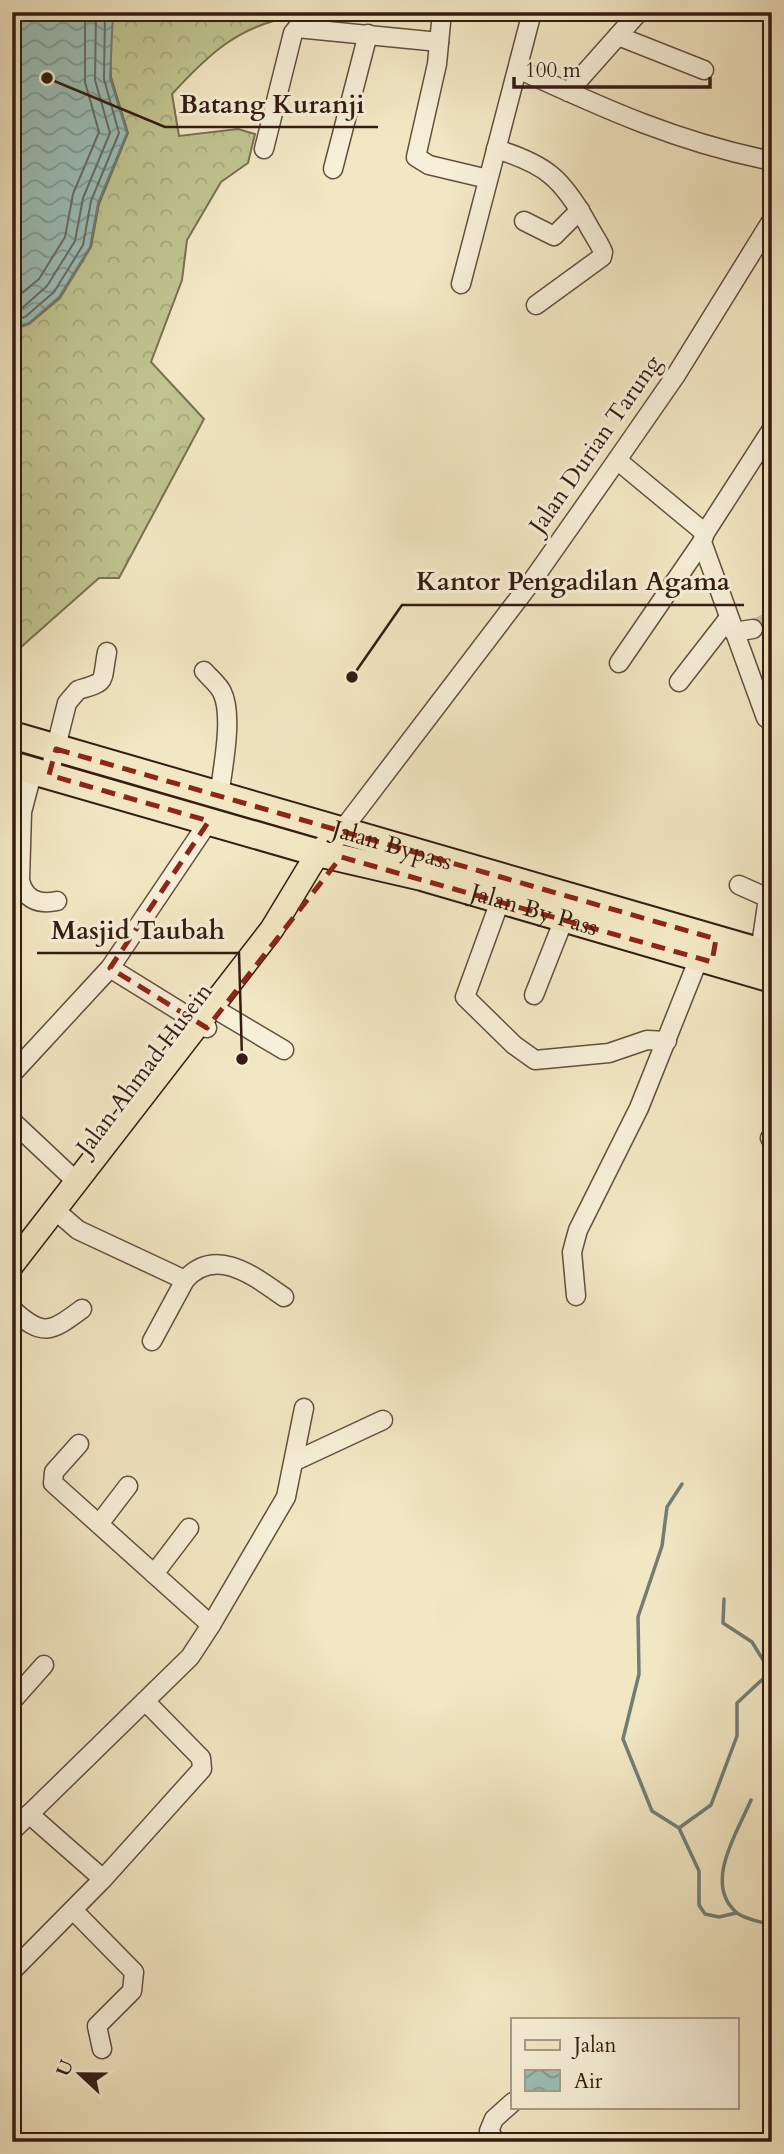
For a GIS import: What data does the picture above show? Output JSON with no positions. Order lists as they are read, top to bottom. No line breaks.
{"streets":{"highway":["Jalan Bypass","Jalan By Pass"],"main road":["Jalan Durian Tarung","Jalan Ahmad Husein"]},"crossings":[["Jalan Durian Tarung","Jalan Bypass"],["Jalan Durian Tarung","Jalan By Pass"],["Jalan Durian Tarung","Jalan Ahmad Husein"],["Jalan Bypass","Jalan By Pass"],["Jalan By Pass","Jalan Ahmad Husein"]],"places":["Batang Kuranji","Kantor Pengadilan Agama","Masjid Taubah"],"legend":["Jalan","Air"],"scale_bar":"100 m","north":"left"}
